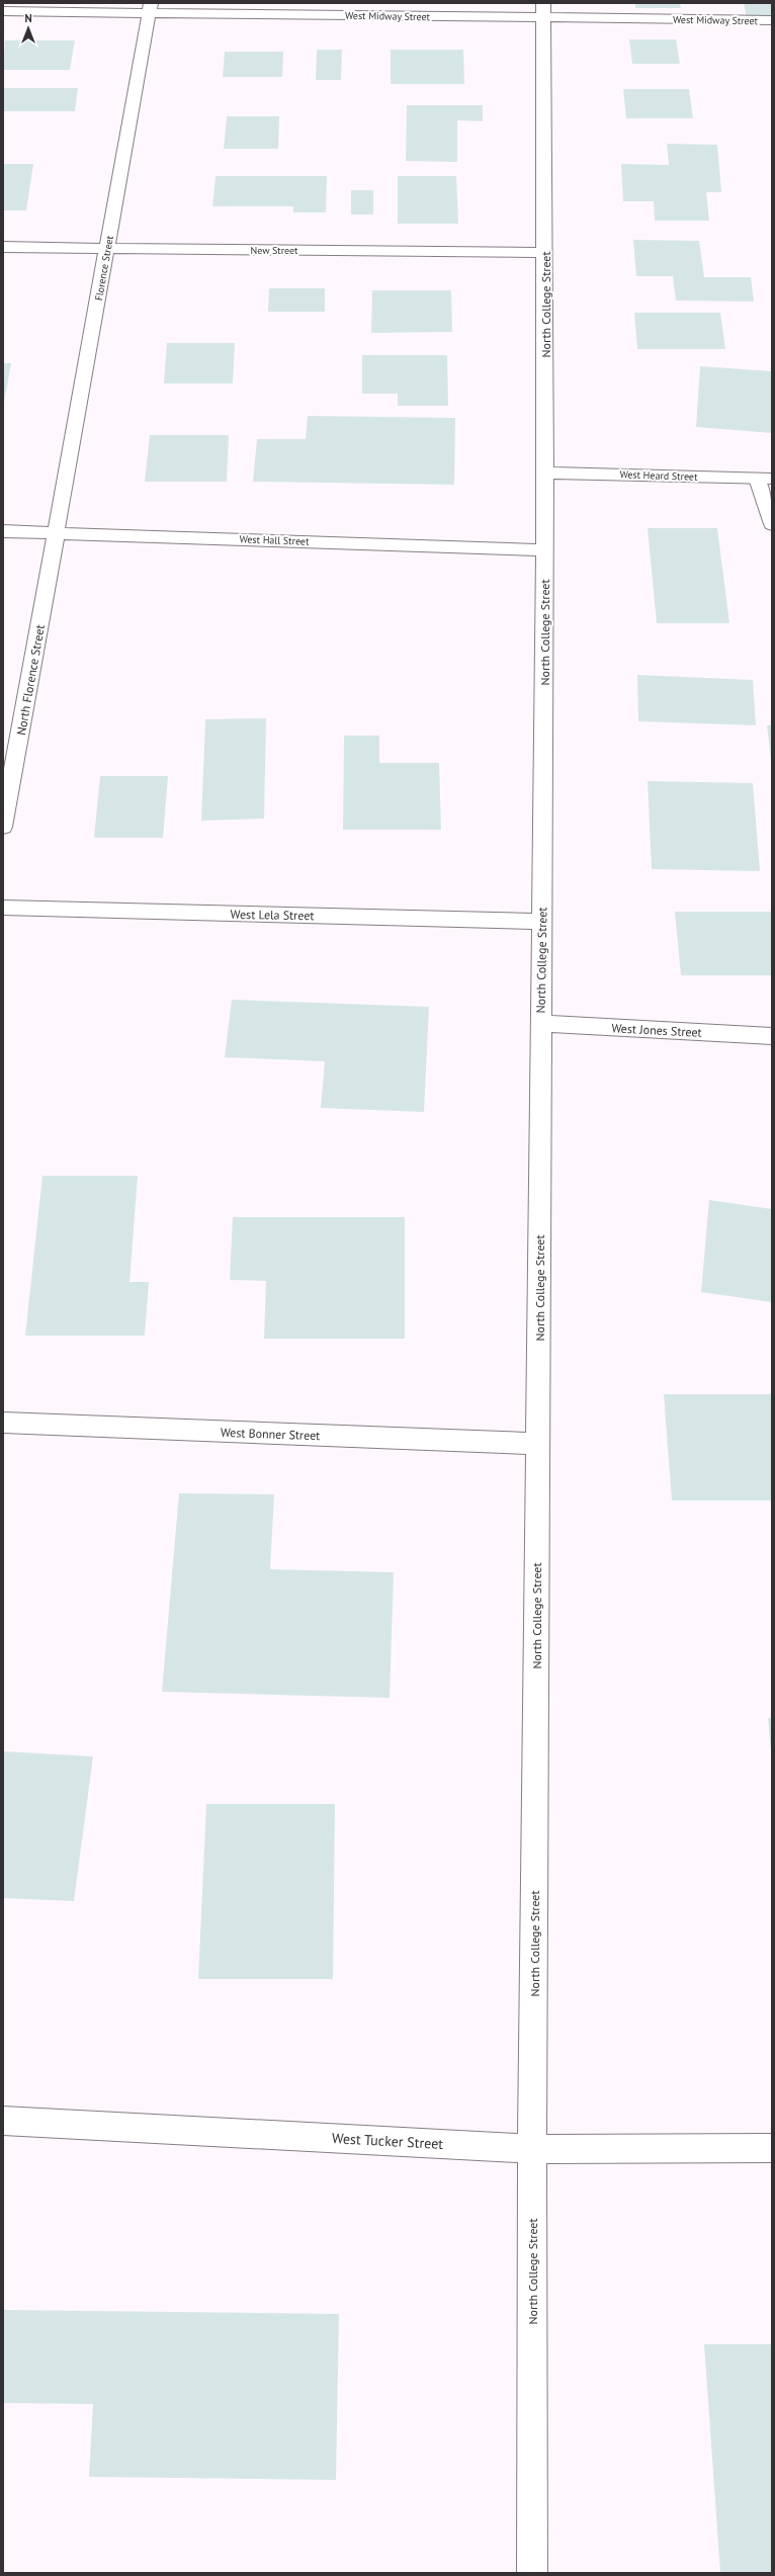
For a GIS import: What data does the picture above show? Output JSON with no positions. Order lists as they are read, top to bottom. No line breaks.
{"streets":{"street":["West Midway Street","New Street","Florence Street","North College Street","West Heard Street","West Hall Street","North Florence Street","West Lela Street","West Jones Street","West Bonner Street","West Tucker Street"]},"crossings":[["West Midway Street","Florence Street"],["West Midway Street","North College Street"],["New Street","Florence Street"],["New Street","North College Street"],["Florence Street","West Hall Street"],["Florence Street","North Florence Street"],["North College Street","West Heard Street"],["North College Street","West Hall Street"],["North College Street","West Lela Street"],["North College Street","West Jones Street"],["North College Street","West Bonner Street"],["North College Street","West Tucker Street"],["West Hall Street","North Florence Street"]],"north":"top"}
